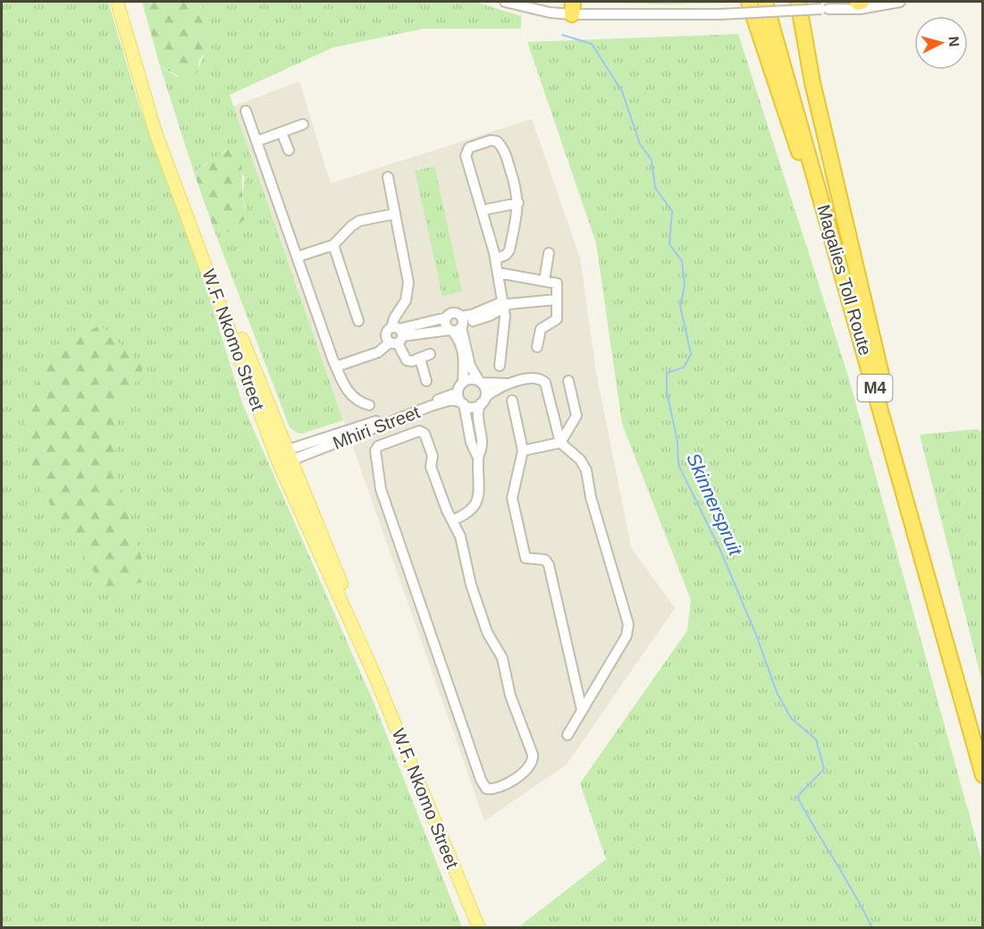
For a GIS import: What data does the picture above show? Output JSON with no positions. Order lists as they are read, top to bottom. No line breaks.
{"streets":{"highway":["Magalies Toll Route","M4"],"main road":["W.F. Nkomo Street"],"street":["Mhiri Street"]},"crossings":[["W.F. Nkomo Street","Mhiri Street"]],"water":["Skinnerspruit"],"north":"right"}
